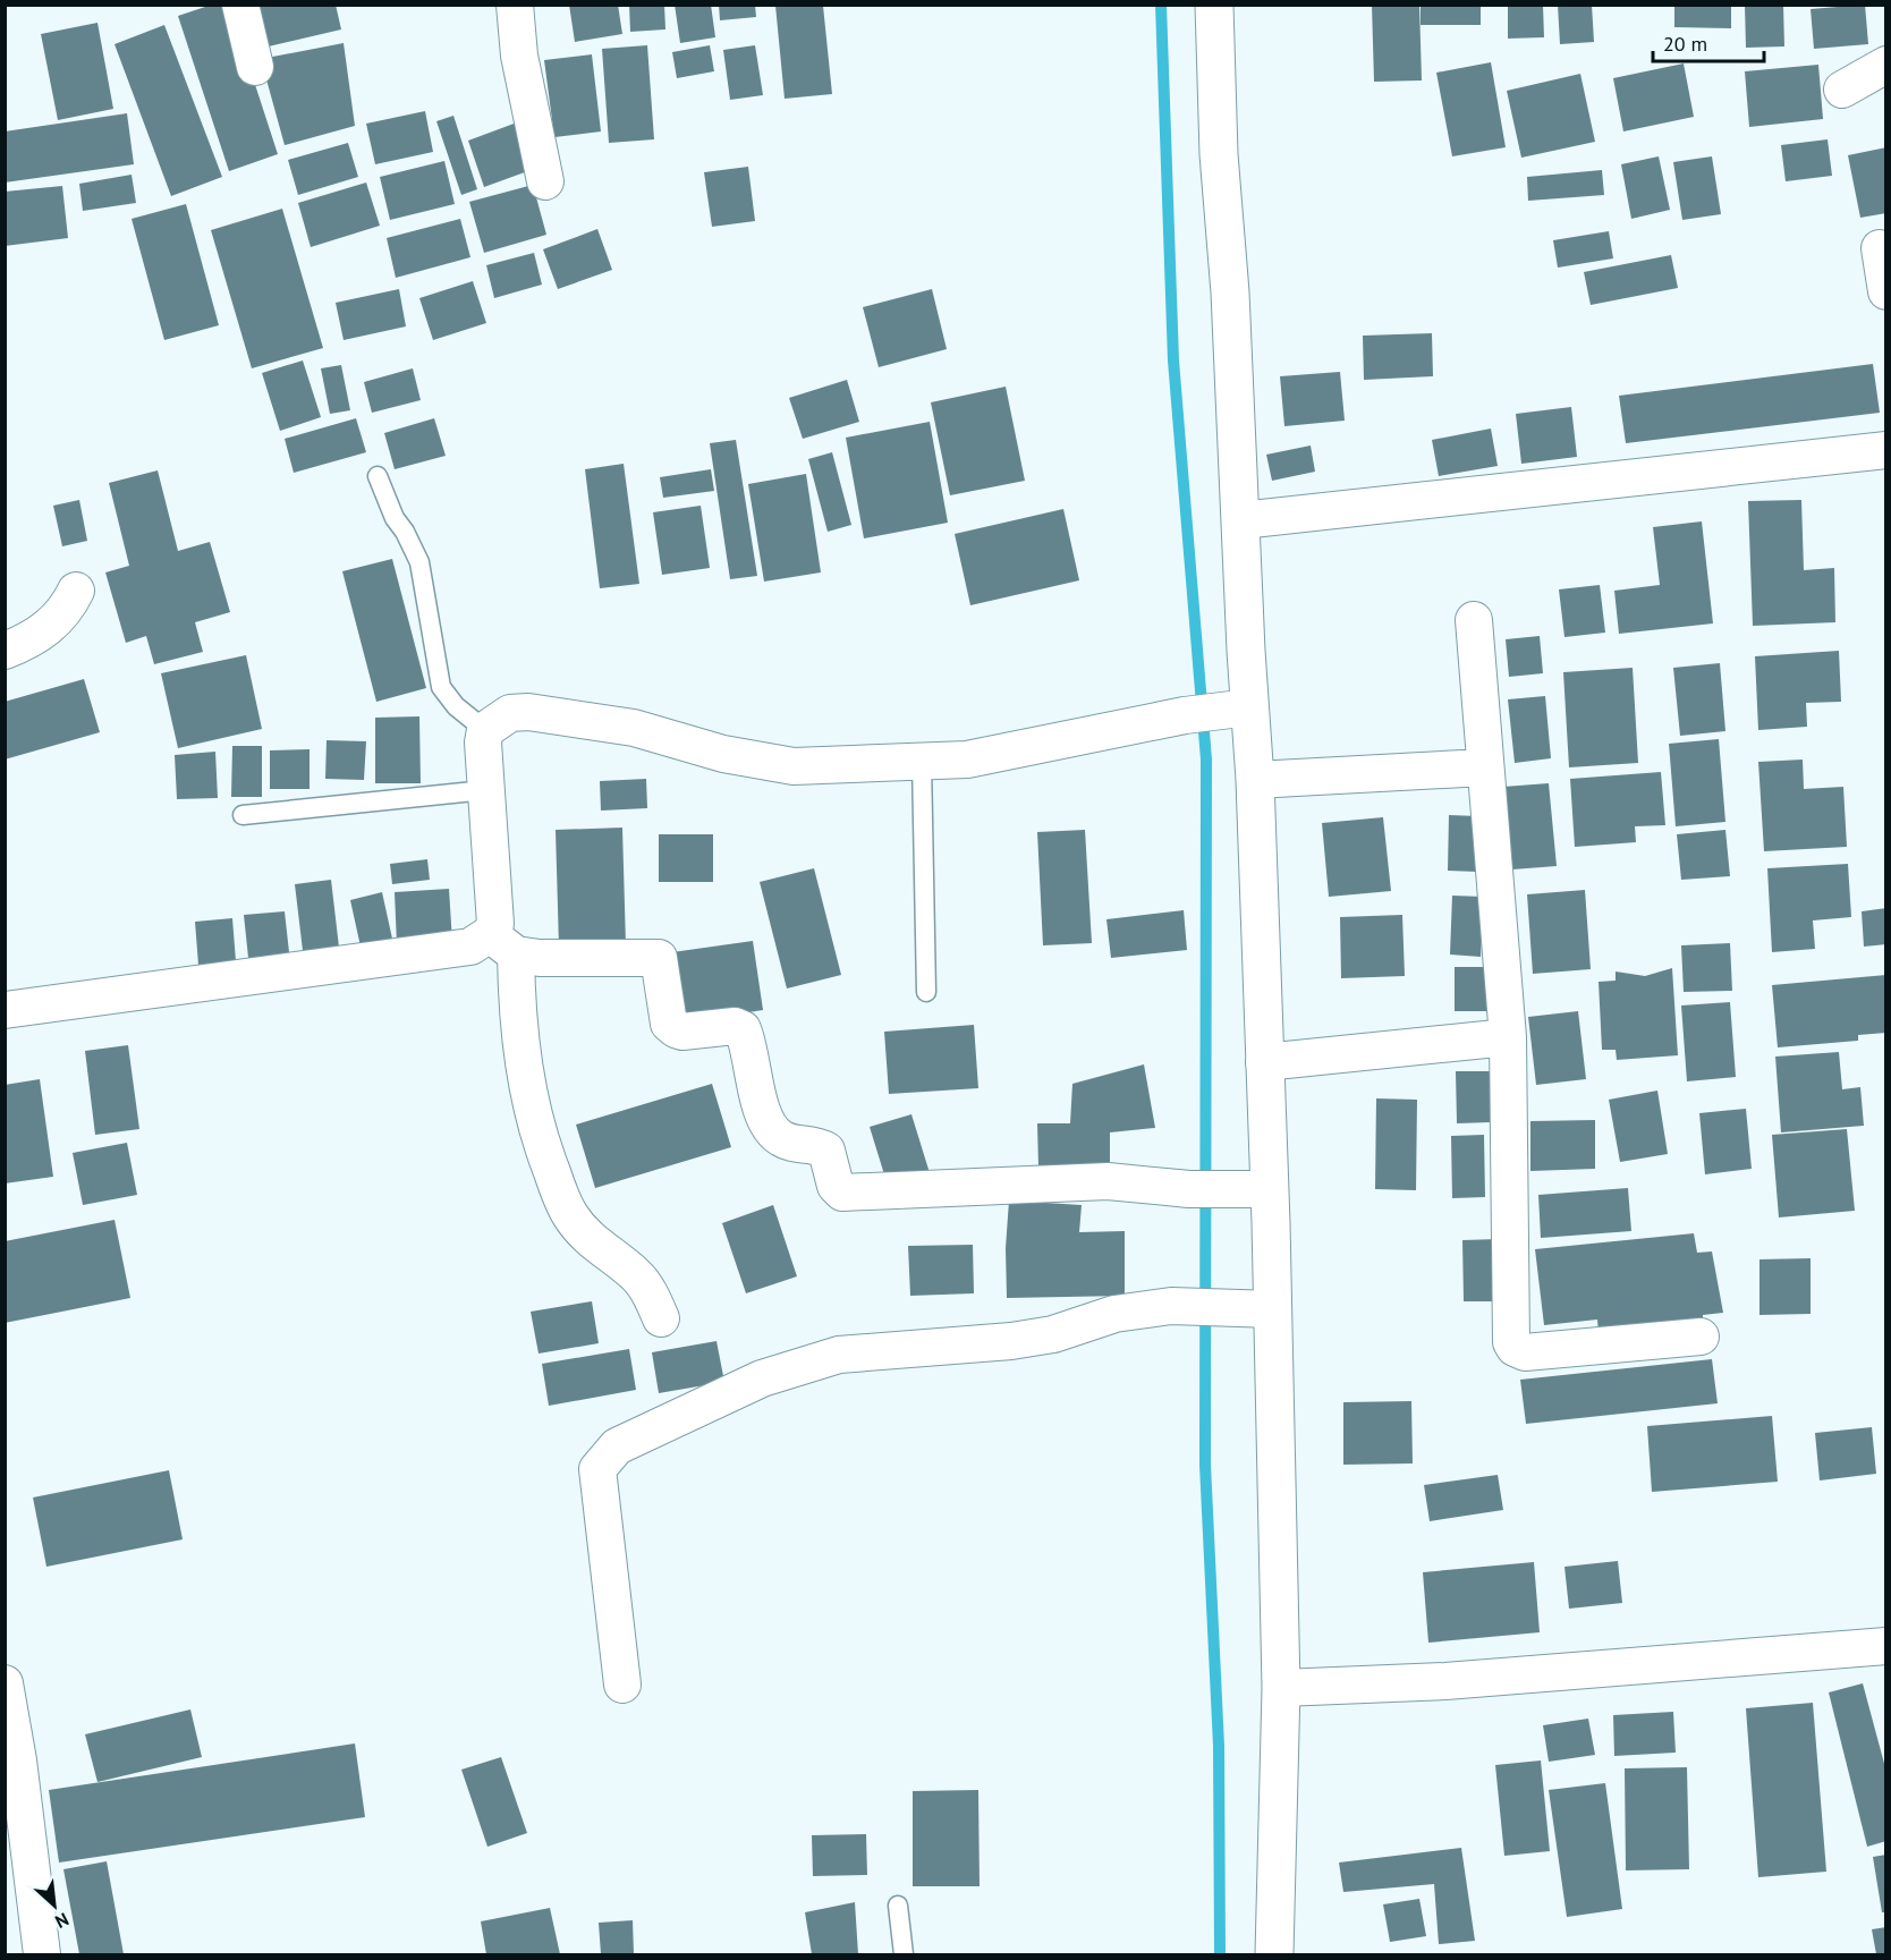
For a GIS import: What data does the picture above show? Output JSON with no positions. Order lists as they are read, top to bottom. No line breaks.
{"scale_bar":"20 m","north":"bottom right"}
